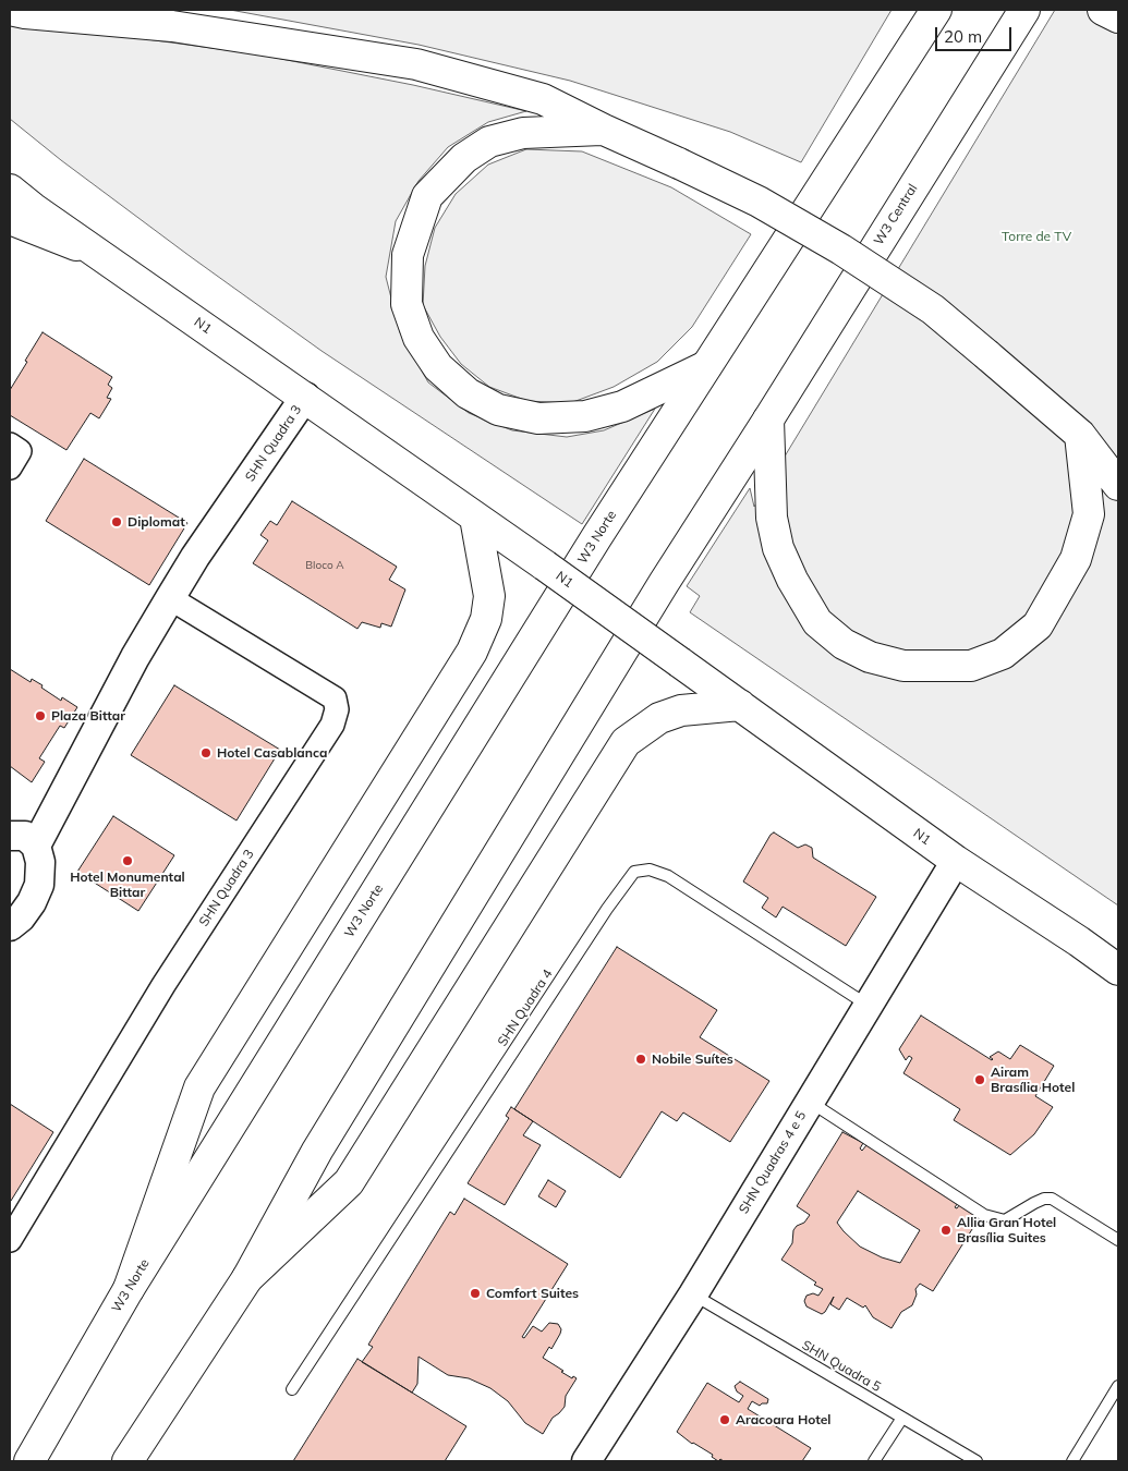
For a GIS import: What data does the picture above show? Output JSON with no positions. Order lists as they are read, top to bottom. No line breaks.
{"streets":{"main road":["W3 Central","N1","W3 Norte"],"street":["SHN Quadra 3","SHN Quadras 4 e 5"],"lane":["SHN Quadra 4","SHN Quadra 5"]},"crossings":[["N1","SHN Quadra 3"],["N1","SHN Quadras 4 e 5"],["SHN Quadra 4","SHN Quadras 4 e 5"],["SHN Quadras 4 e 5","SHN Quadra 5"]],"parks":["Torre de TV"],"places":["Diplomat","Plaza Bittar","Hotel Casablanca","Hotel Monumental Bittar","Nobile Suítes","Airam Brasília Hotel","Allia Gran Hotel Brasília Suites","Comfort Suites","Aracoara Hotel"],"house_numbers":["Bloco A"],"scale_bar":"20 m"}
